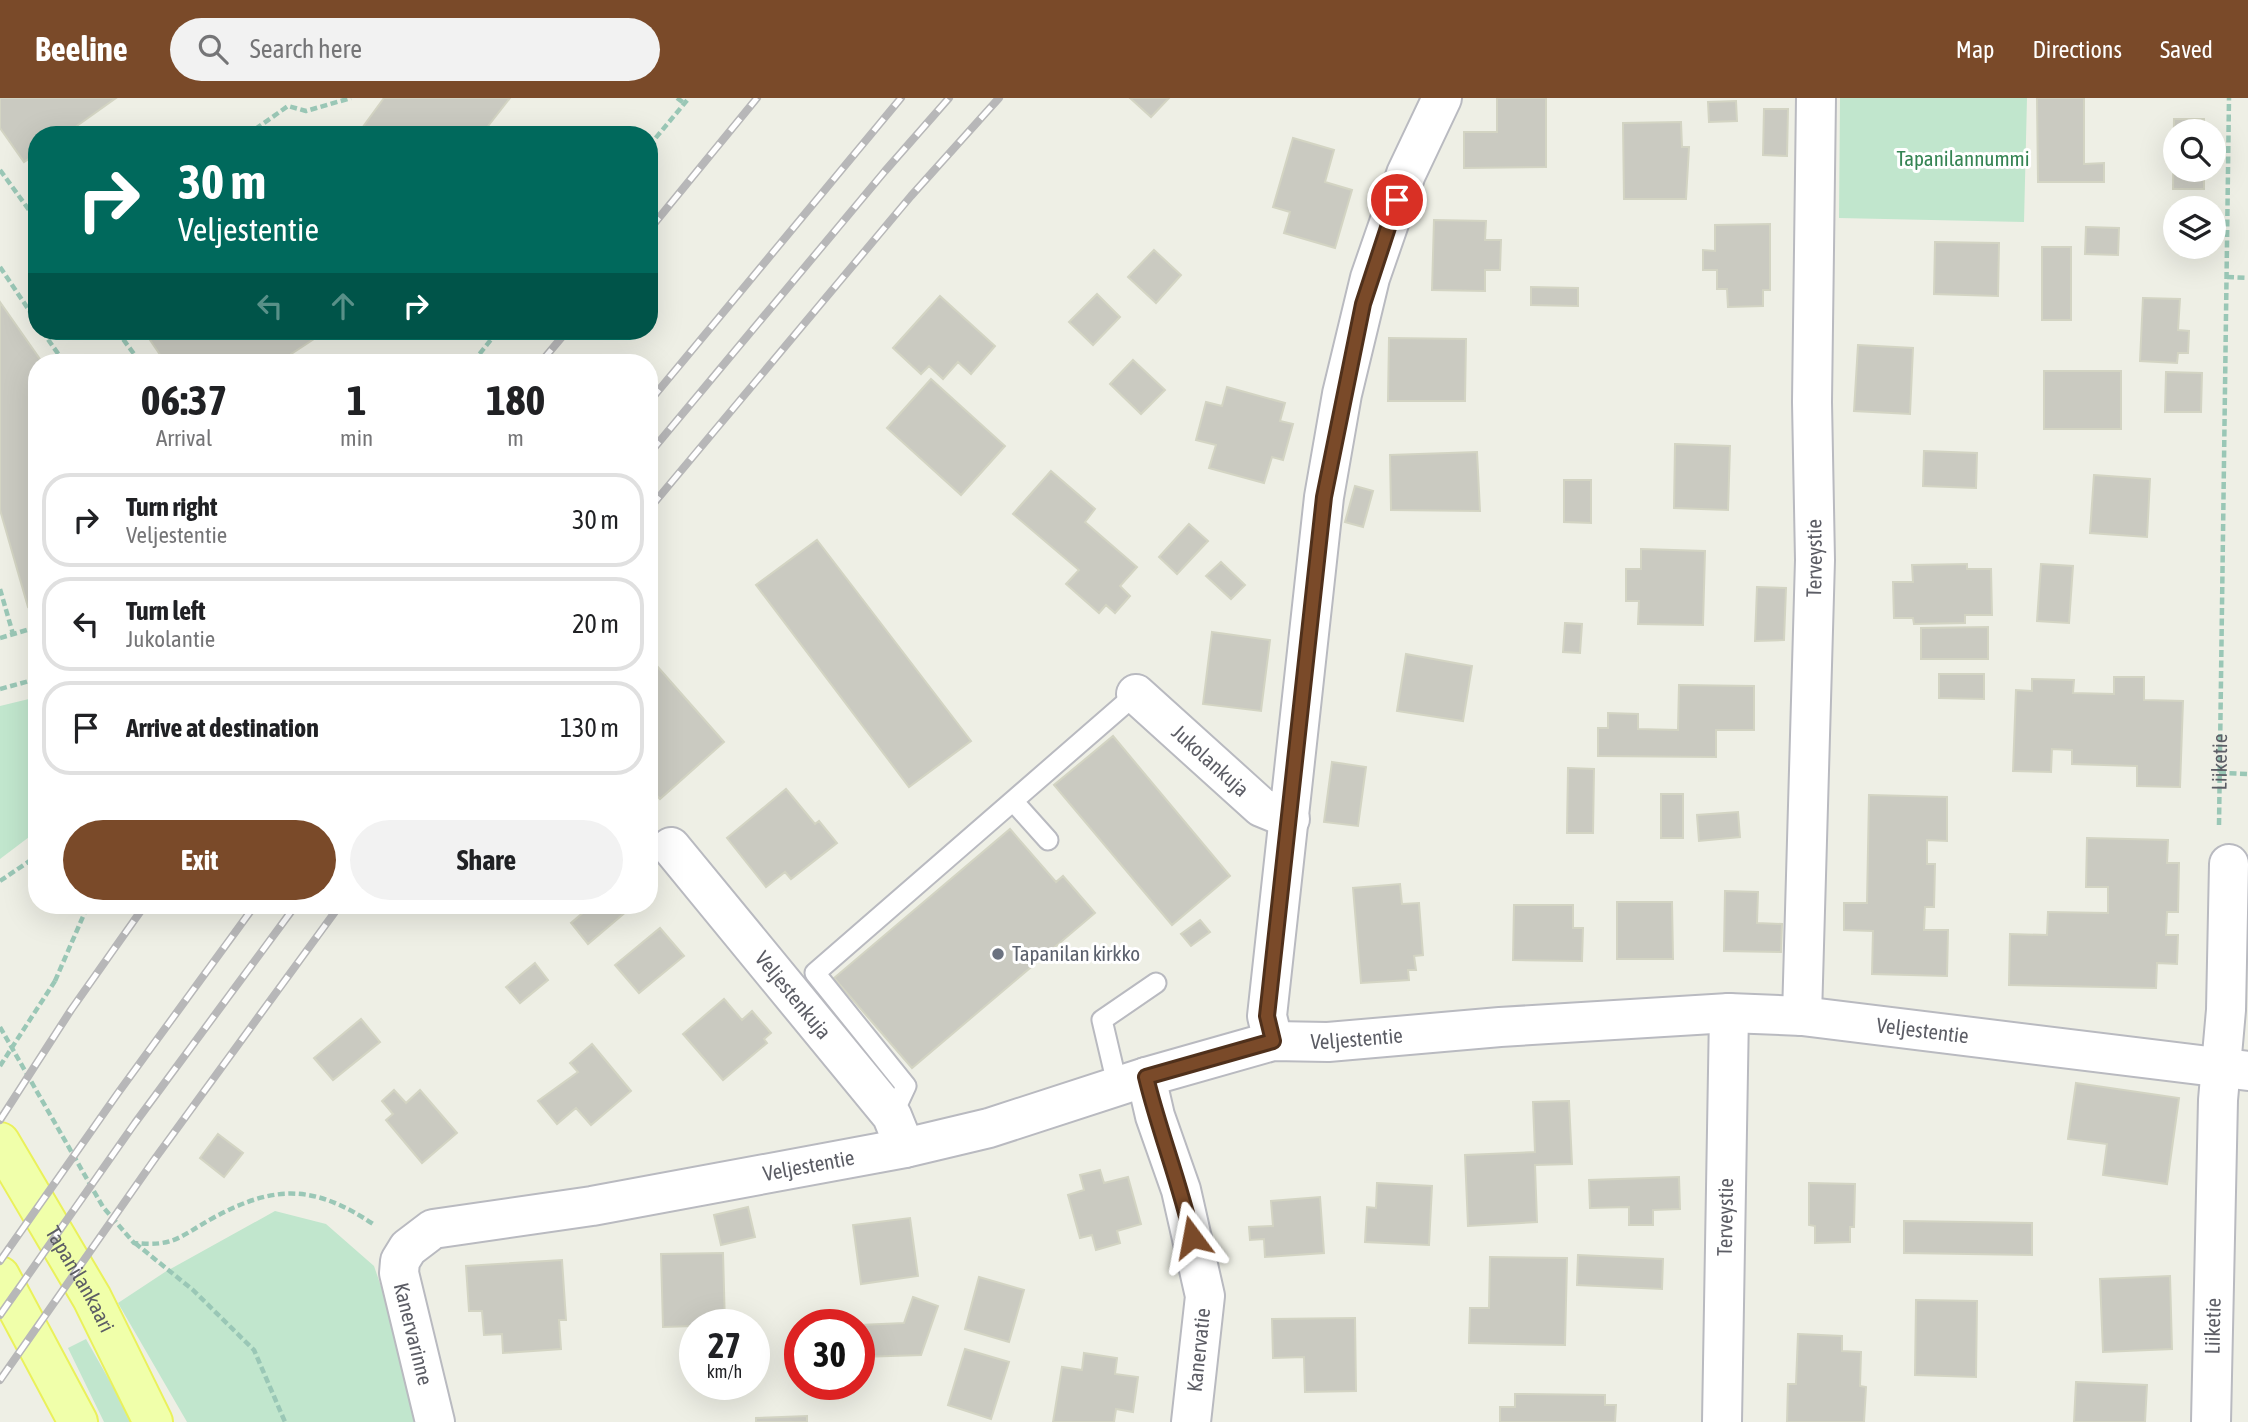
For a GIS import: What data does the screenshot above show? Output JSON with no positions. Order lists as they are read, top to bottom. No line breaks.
{"streets":{"main road":["Tapanilankaari"],"street":["Terveystie","Jukolankuja","Liiketie","Veljestenkuja","Veljestentie","Kanervarinne","Kanervatie"]},"crossings":[["Terveystie","Veljestentie"],["Liiketie","Veljestentie"],["Veljestenkuja","Veljestentie"],["Veljestentie","Kanervarinne"],["Veljestentie","Kanervatie"]],"parks":["Tapanilannummi"],"places":["Tapanilan kirkko"],"page":{"header":"Beeline","search":"Search here","nav":["Map","Directions","Saved"],"turn":["30 m","Veljestentie"],"eta":["06:37","Arrival","1","min","180","m"],"list":[{"name":"Turn right","note":"Veljestentie","value":"30 m"},{"name":"Turn left","note":"Jukolantie","value":"20 m"},{"name":"Arrive at destination","value":"130 m"}],"buttons":["Exit","Share"],"speed":"27 km/h","limit":"30"}}
